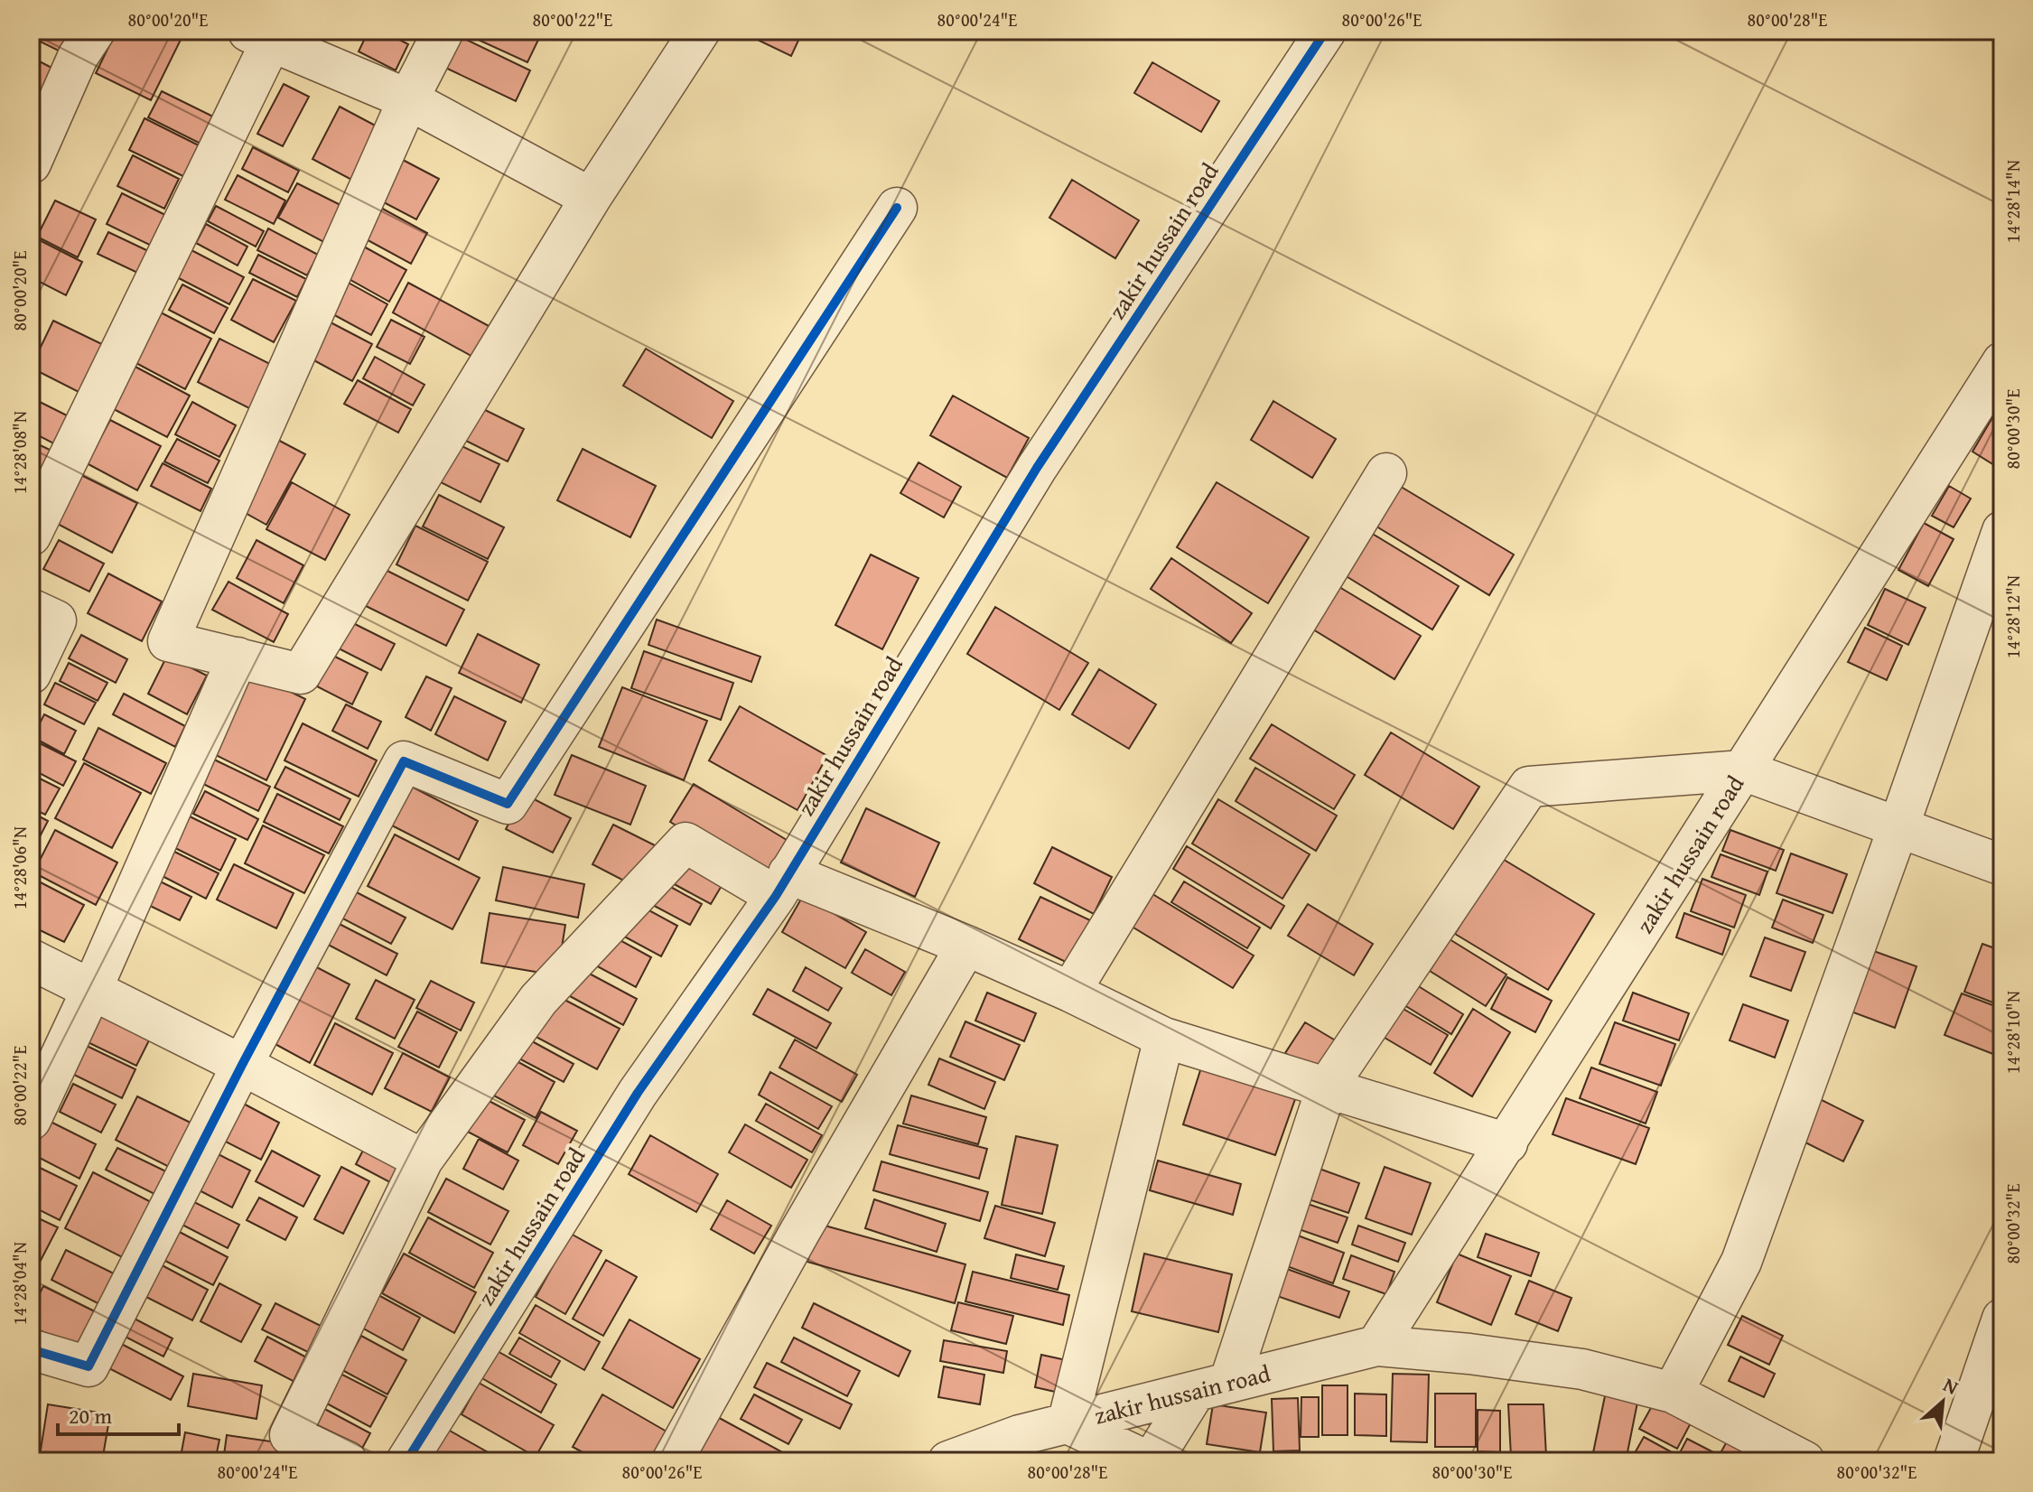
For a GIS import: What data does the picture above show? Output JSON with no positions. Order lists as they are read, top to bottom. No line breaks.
{"streets":{"street":["zakir hussain road"]},"scale_bar":"20 m","north":"top right","coordinates":["80°00'20\"E","80°00'22\"E","80°00'24\"E","80°00'26\"E","80°00'28\"E","14°28'14\"N","80°00'30\"E","14°28'08\"N","14°28'12\"N","14°28'06\"N","14°28'10\"N","80°00'32\"E","14°28'04\"N"]}
